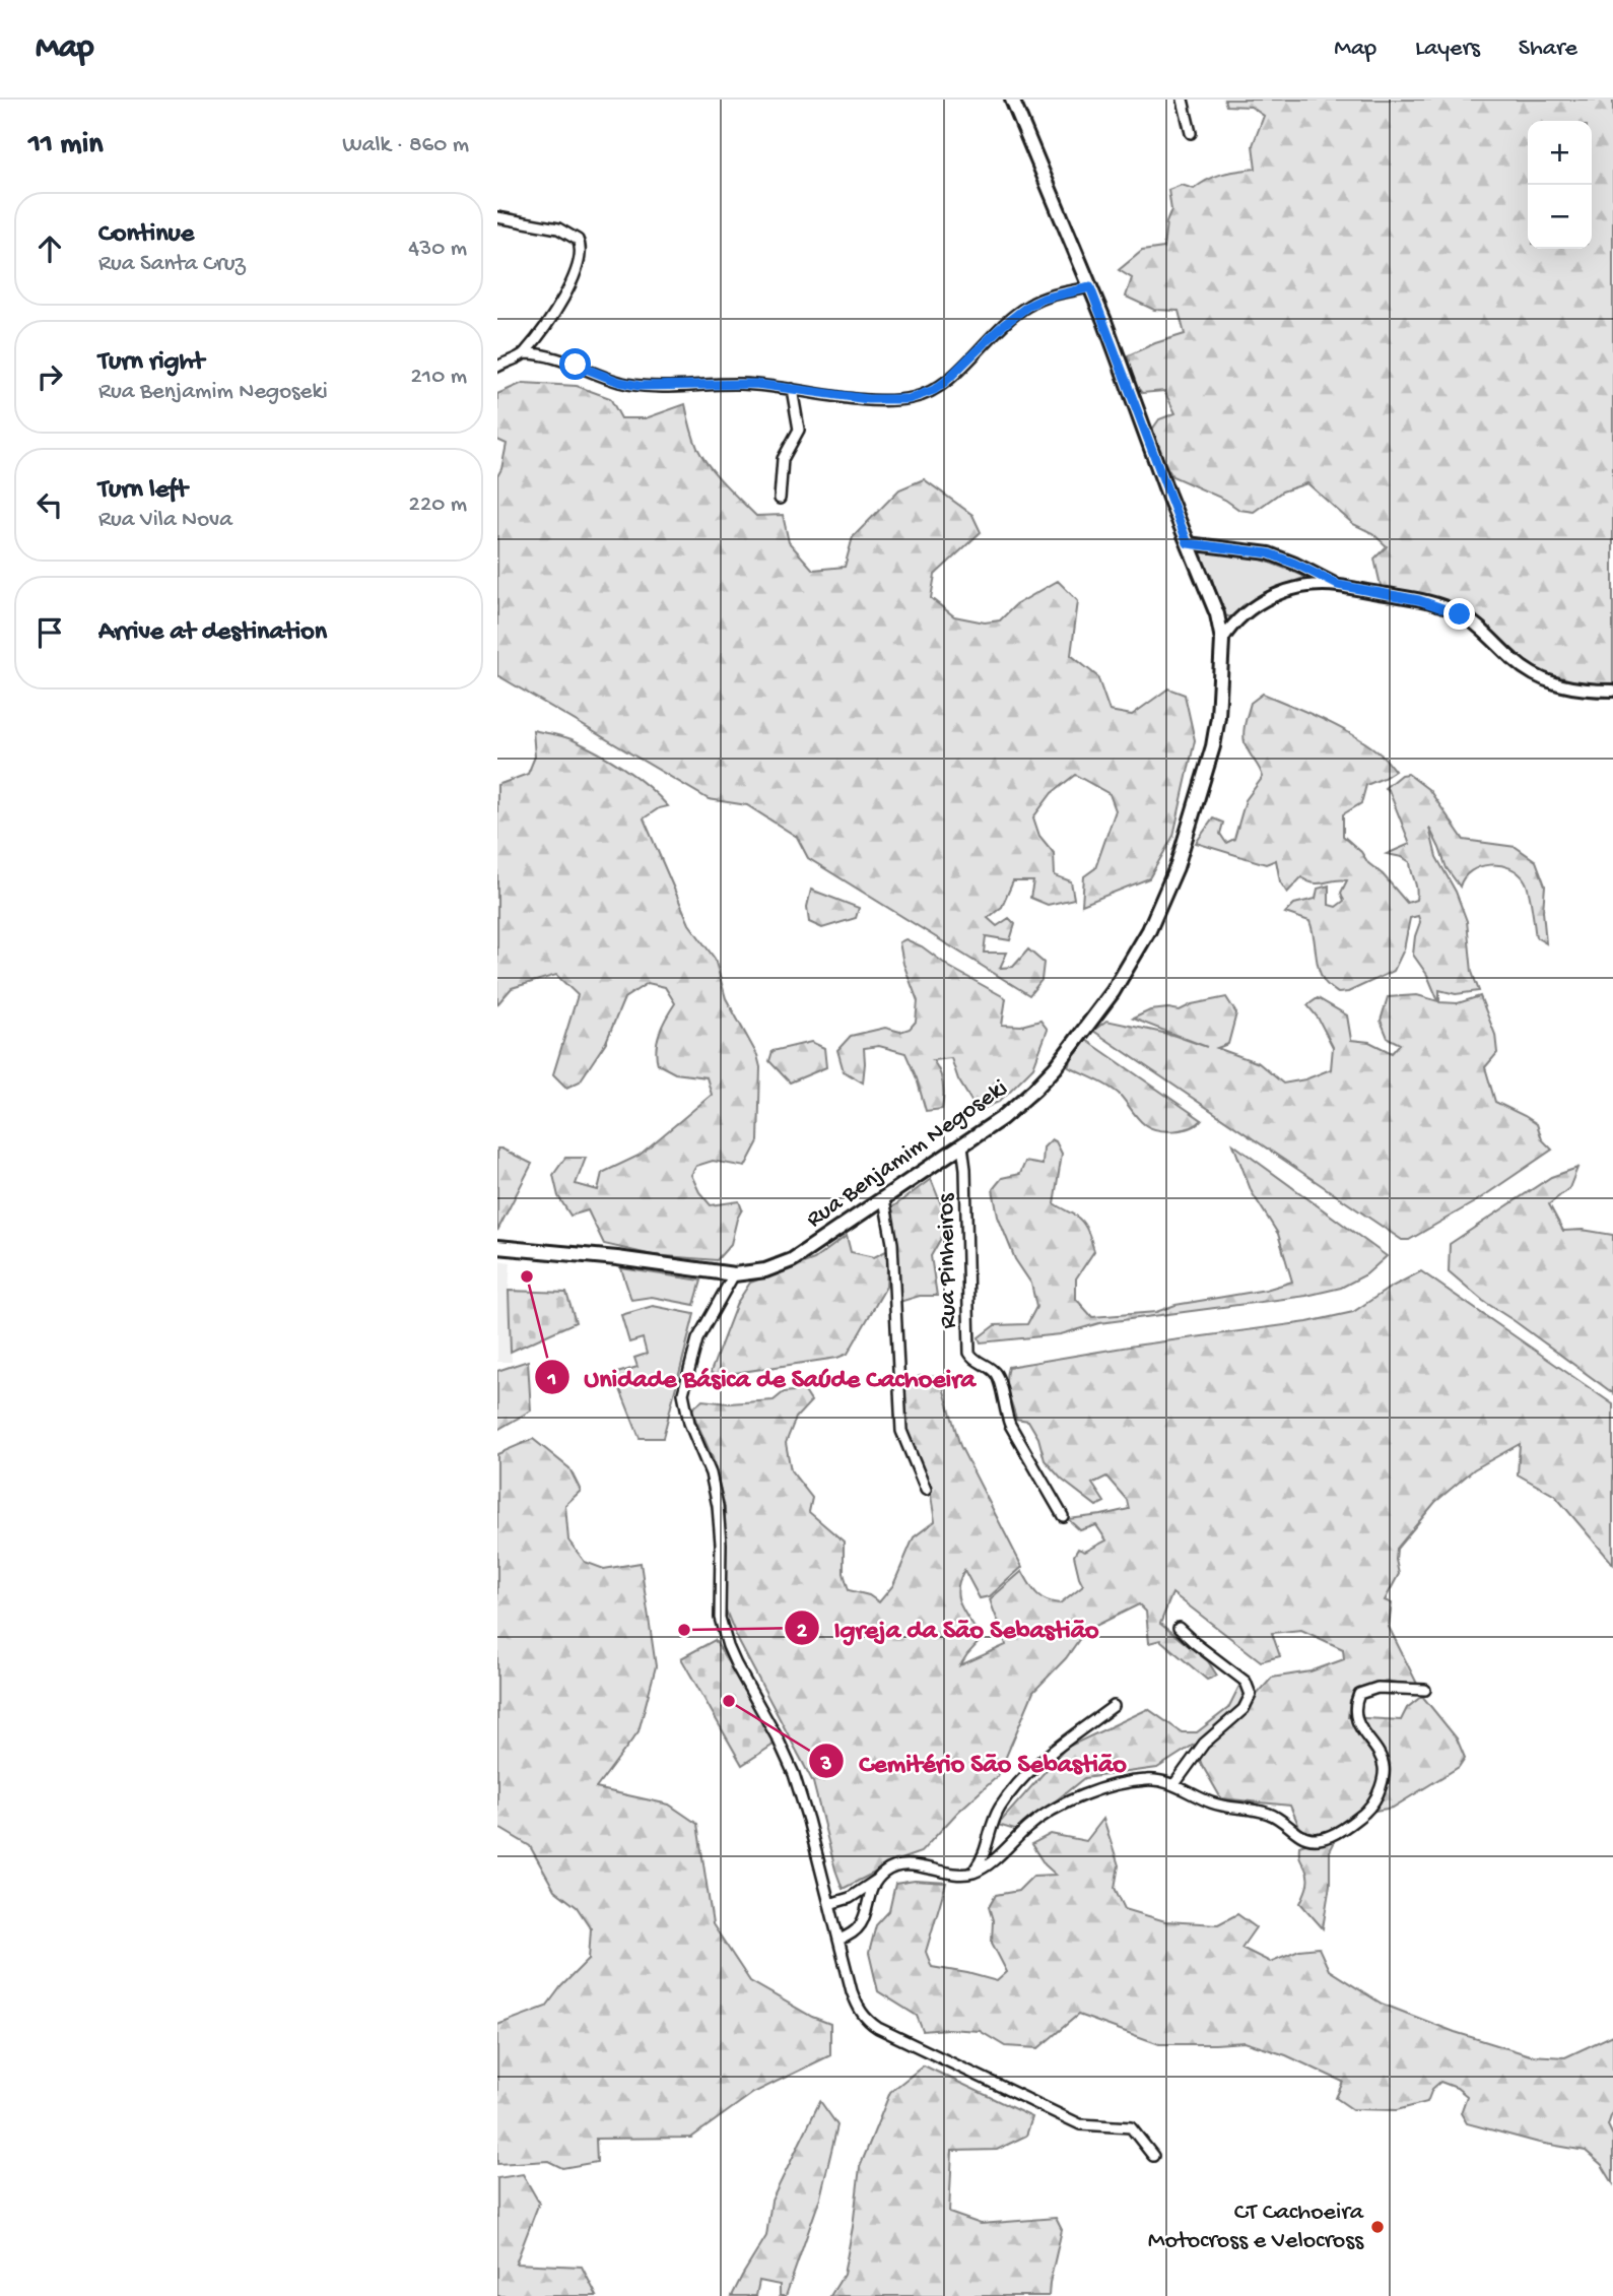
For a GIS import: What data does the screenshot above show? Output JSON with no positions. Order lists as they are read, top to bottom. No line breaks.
{"streets":{"main road":["Rua Benjamim Negoseki"],"street":["Rua Pinheiros"]},"crossings":[["Rua Benjamim Negoseki","Rua Pinheiros"]],"places":["Unidade Básica de Saúde Cachoeira","Igreja da São Sebastião","Cemitério São Sebastião","CT Cachoeira Motocross e Velocross"],"page":{"header":"Map","nav":["Map","Layers","Share"],"heading":["11 min","Walk · 860 m"],"map_buttons":["+","−"],"list":[["Continue","Rua Santa Cruz","430 m"],["Turn right","Rua Benjamim Negoseki","210 m"],["Turn left","Rua Vila Nova","220 m"],"Arrive at destination"]}}
